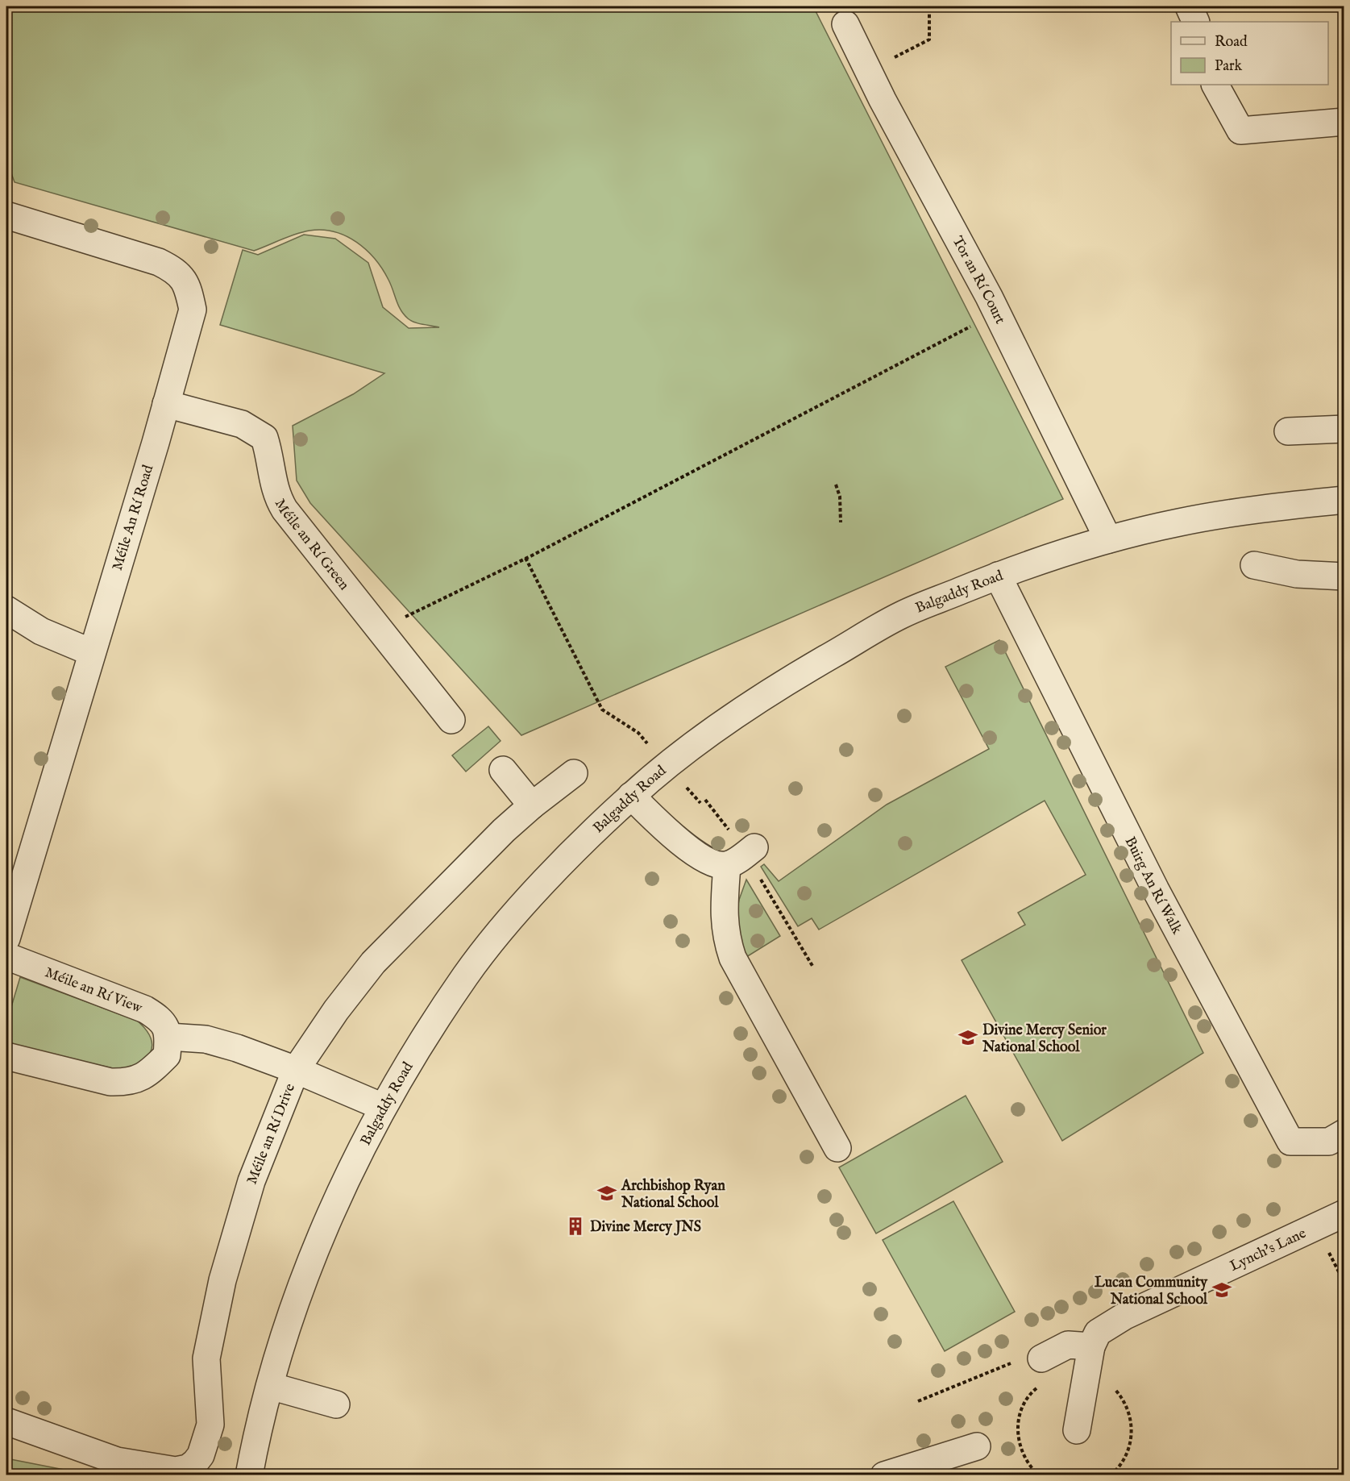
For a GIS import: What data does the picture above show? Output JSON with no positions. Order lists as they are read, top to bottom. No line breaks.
{"streets":{"street":["Tor an Rí Court","Méile An Rí Road","Méile an Rí Green","Balgaddy Road","Buirg An Rí Walk","Méile an Rí View","Méile an Rí Drive","Lynch's Lane"]},"crossings":[["Tor an Rí Court","Balgaddy Road"],["Méile An Rí Road","Méile an Rí Green"],["Balgaddy Road","Buirg An Rí Walk"]],"places":{"school or university":["Divine Mercy Senior National School","Archbishop Ryan National School","Lucan Community National School"],"building":["Divine Mercy JNS"]},"legend":["Road","Park"]}
